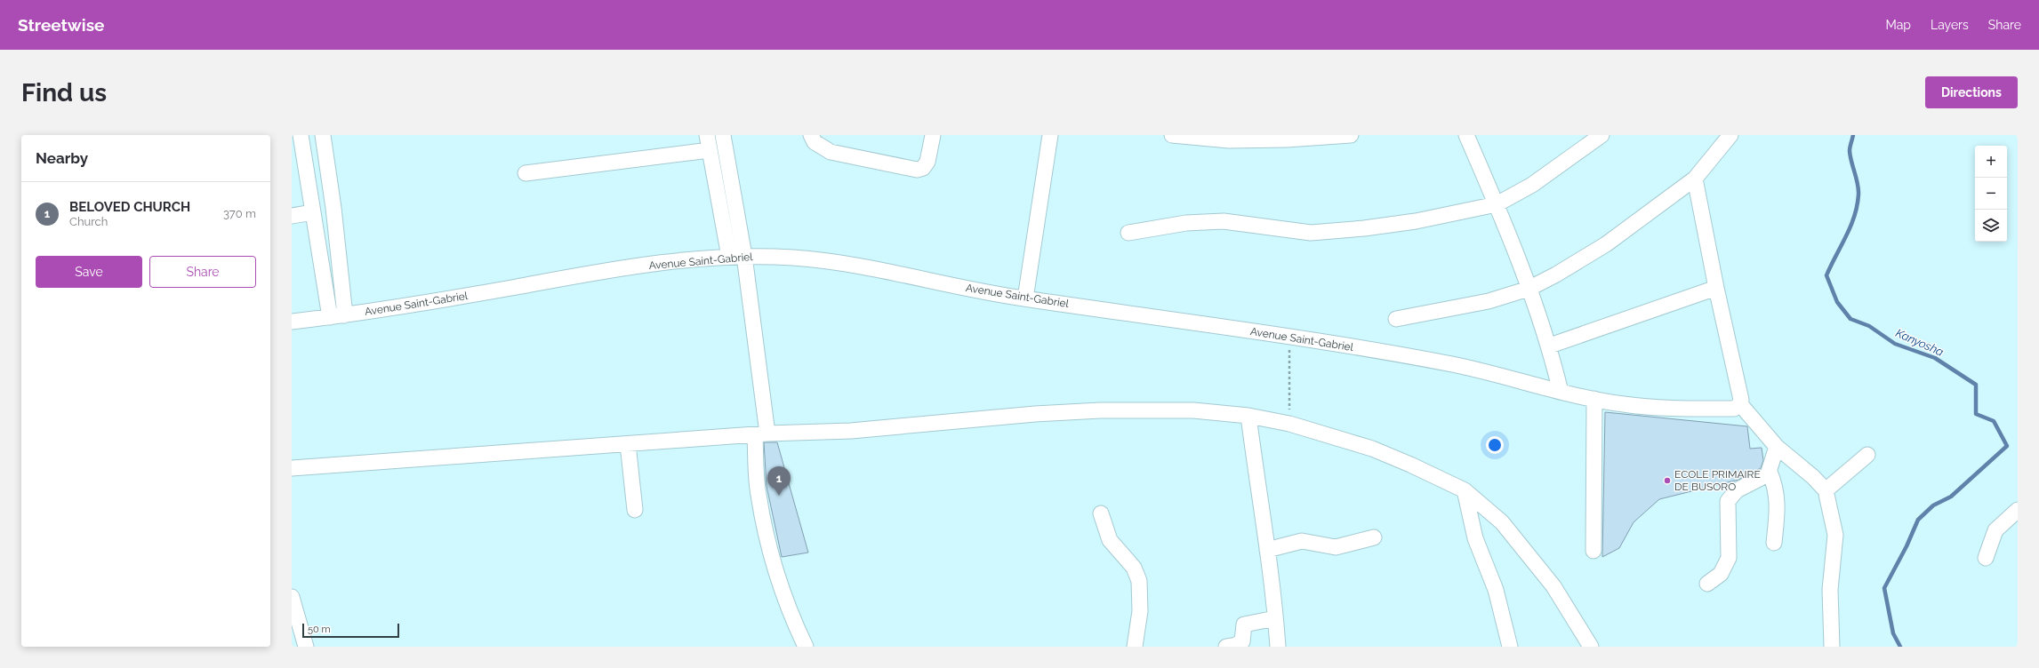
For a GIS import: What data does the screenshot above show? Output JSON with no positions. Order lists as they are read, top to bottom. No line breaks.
{"streets":{"street":["Avenue Saint-Gabriel"]},"water":["Kanyosha"],"places":["ECOLE PRIMAIRE DE BUSORO"],"scale_bar":"50 m","page":{"header":"Streetwise","nav":["Map","Layers","Share"],"buttons":["Directions",["Save","Share"]],"title":"Find us","heading":"Nearby","map_buttons":["+","−"],"list":[{"mark":"1","name":"BELOVED CHURCH","note":"Church","value":"370 m"}],"pins":"1","scale":"50 m"}}
